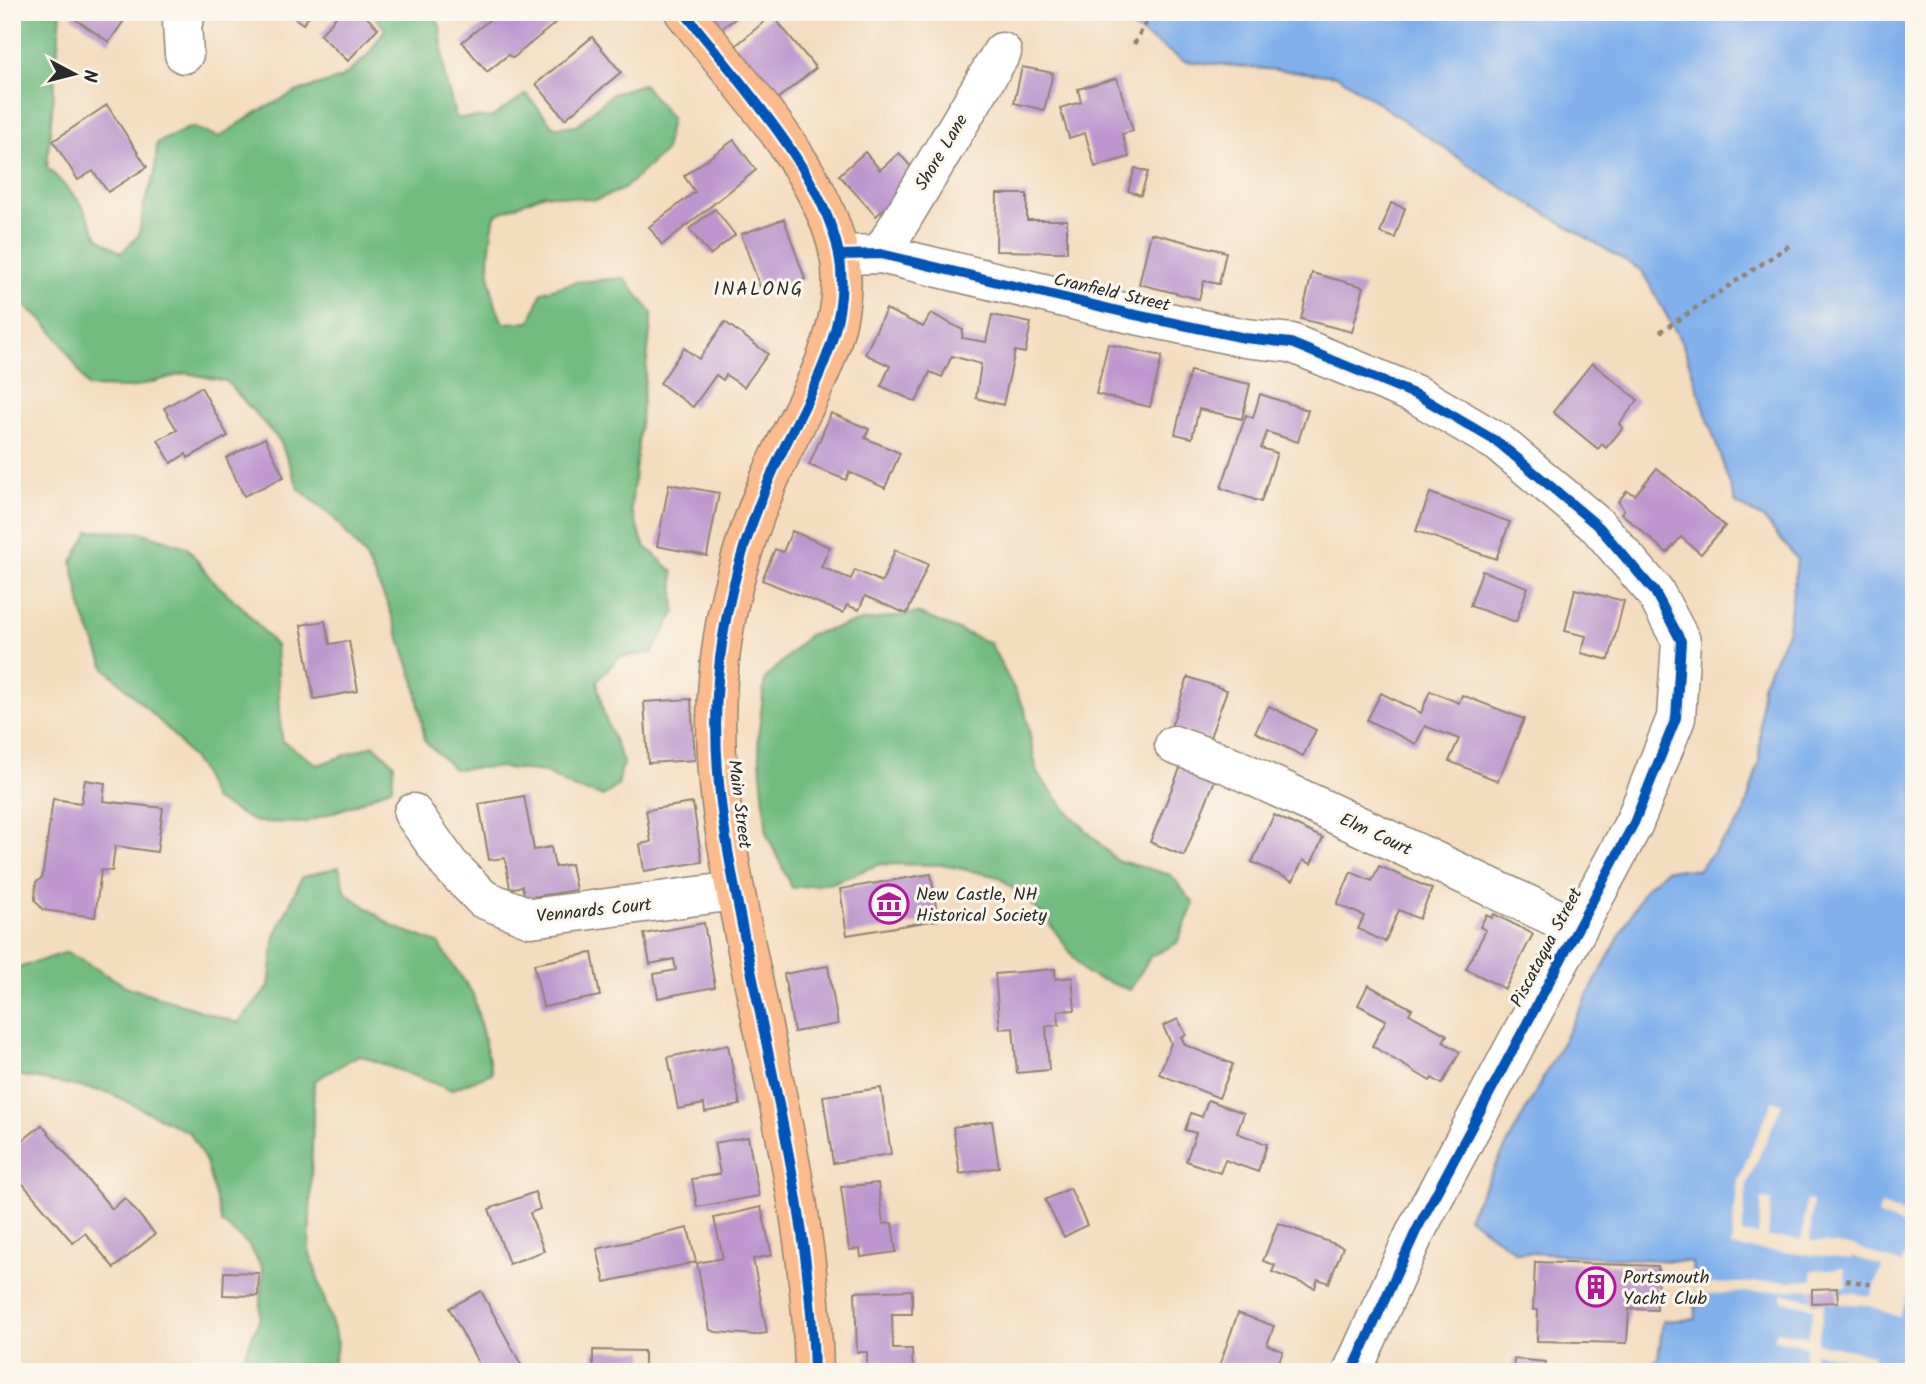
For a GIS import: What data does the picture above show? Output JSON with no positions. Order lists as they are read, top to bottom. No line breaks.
{"streets":{"main road":["Main Street"],"street":["Shore Lane","Cranfield Street","Elm Court","Vennards Court","Piscataqua Street"]},"crossings":[["Shore Lane","Cranfield Street"],["Cranfield Street","Main Street"],["Cranfield Street","Piscataqua Street"],["Main Street","Vennards Court"],["Elm Court","Piscataqua Street"]],"districts":["INALONG"],"places":{"museum":["New Castle, NH Historical Society"],"building":["Portsmouth Yacht Club"]},"north":"right"}
